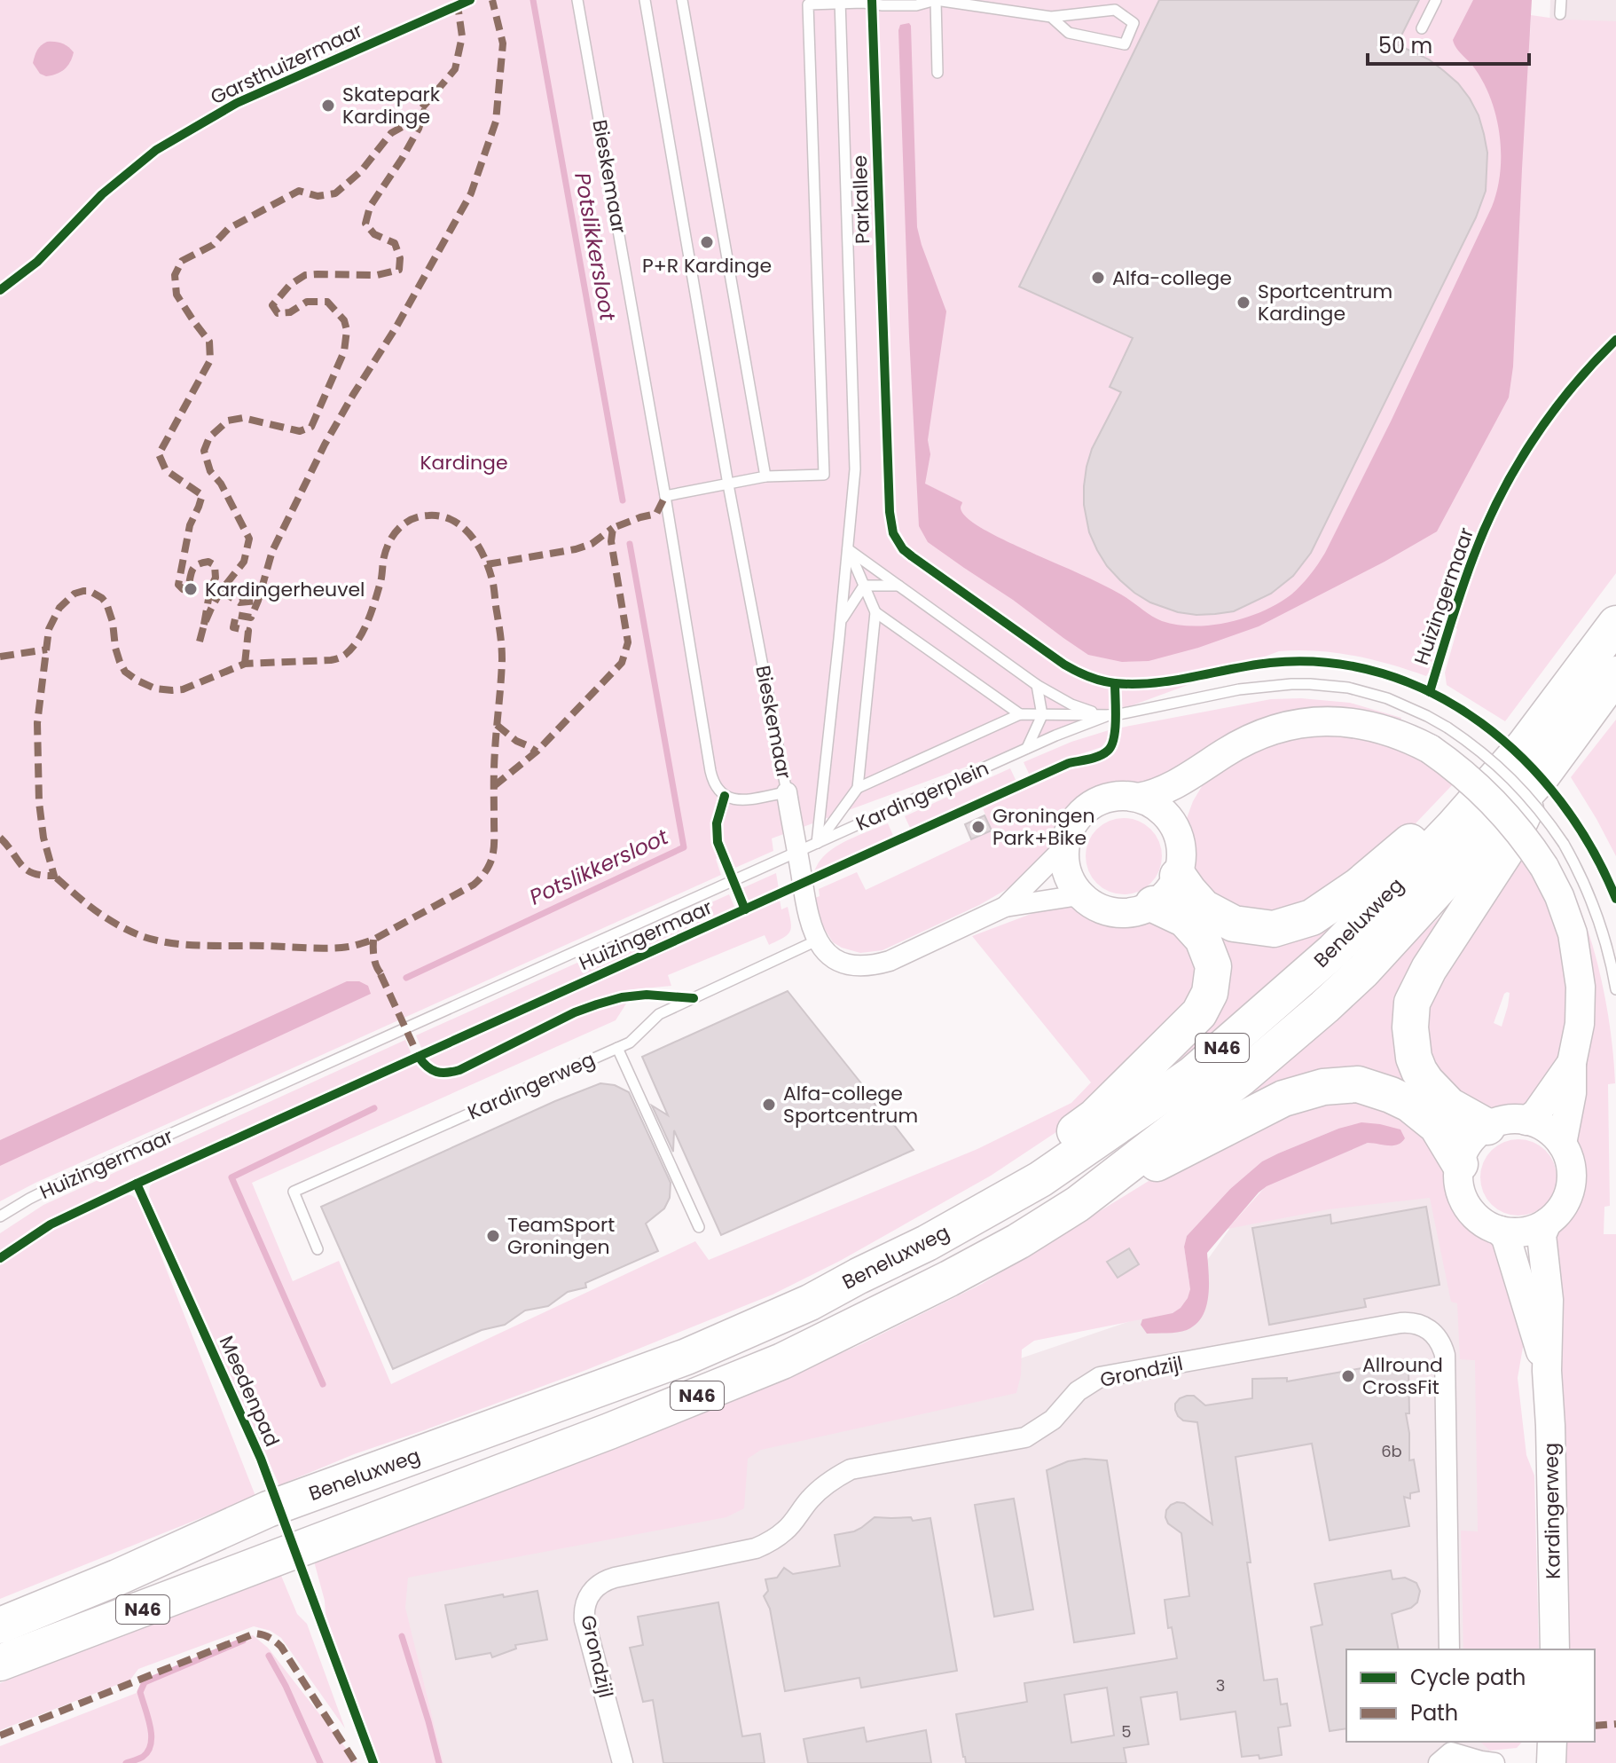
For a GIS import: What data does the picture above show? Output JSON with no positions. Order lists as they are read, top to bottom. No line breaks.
{"streets":{"highway":["Beneluxweg","N46"],"street":["Kardingerweg","Grondzijl"],"lane":["Bieskemaar","Parkallee","Huizingermaar","Kardingerplein"],"cycle path":["Garsthuizermaar","Meedenpad"]},"crossings":[["Parkallee","Kardingerplein"],["Huizingermaar","Kardingerplein"],["Beneluxweg","N46"],["N46","Kardingerweg"]],"water":["Potslikkersloot"],"parks":["Kardinge"],"places":["Skatepark Kardinge","P+R Kardinge","Alfa-college","Sportcentrum Kardinge","Kardingerheuvel","Groningen Park+Bike","Alfa-college Sportcentrum","TeamSport Groningen","Allround CrossFit"],"house_numbers":["6b","3","5"],"legend":["Cycle path","Path"],"scale_bar":"50 m"}
